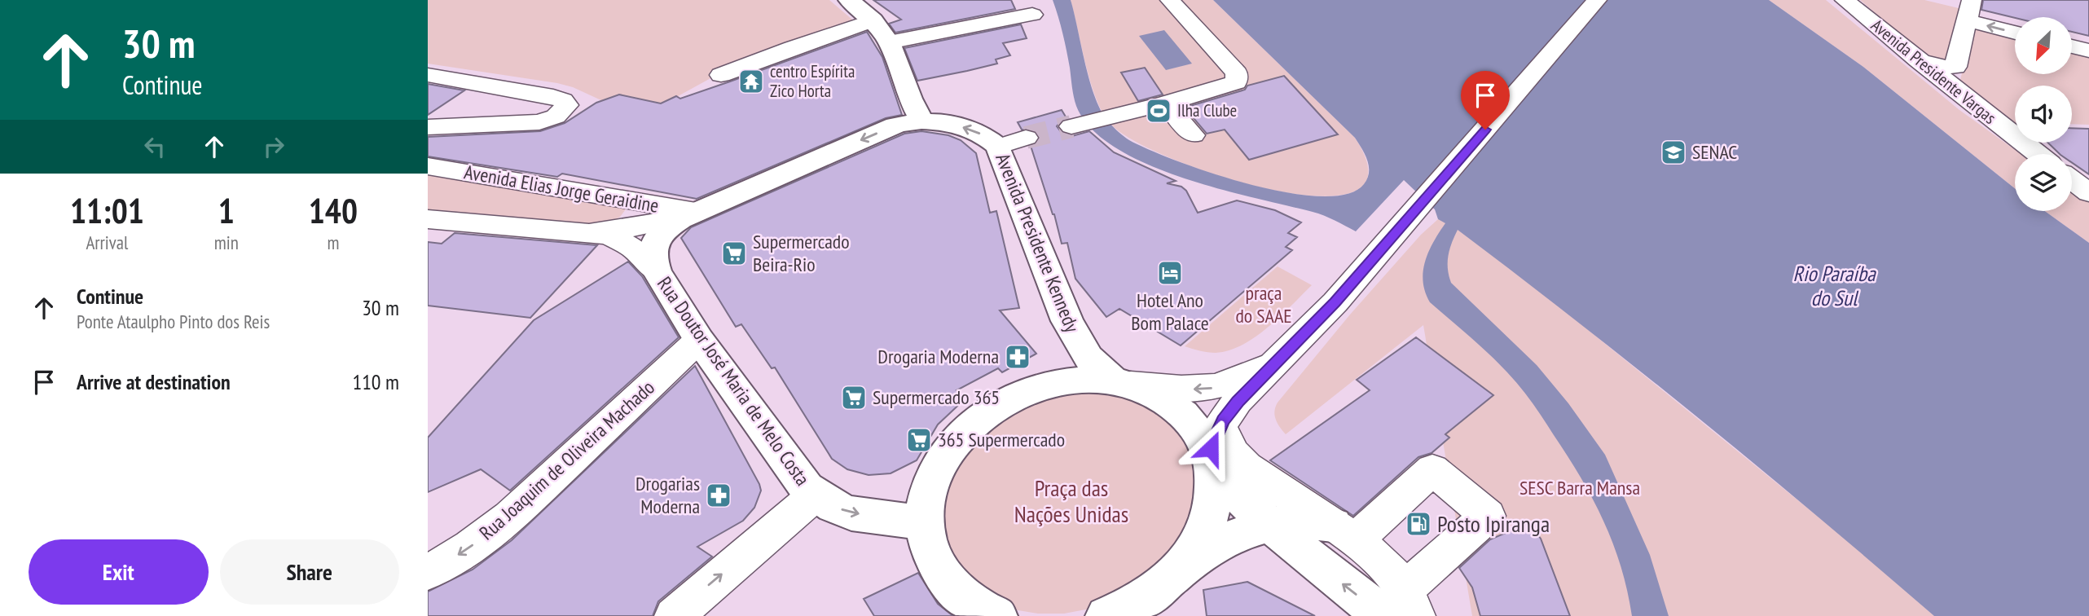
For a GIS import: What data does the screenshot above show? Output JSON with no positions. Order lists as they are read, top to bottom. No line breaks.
{"streets":{"main road":["Avenida Presidente Kennedy","Rua Doutor José Maria de Melo Costa"],"street":["Avenida Presidente Vargas","Avenida Elias Jorge Geraidine","Rua Joaquim de Oliveira Machado"]},"crossings":[["Avenida Elias Jorge Geraidine","Rua Doutor José Maria de Melo Costa"],["Avenida Presidente Kennedy","Rua Doutor José Maria de Melo Costa"],["Rua Doutor José Maria de Melo Costa","Rua Joaquim de Oliveira Machado"]],"water":["Rio Paraíba do Sul"],"parks":["praça do SAAE","Praça das Nações Unidas","SESC Barra Mansa"],"places":{"temple":["centro Espírita Zico Horta"],"sports":["Ilha Clube"],"school or university":["SENAC"],"supermarket":["Supermercado Beira-Rio","Supermercado 365","365 Supermercado"],"hotel":["Hotel Ano Bom Palace"],"pharmacy":["Drogaria Moderna","Drogarias Moderna"],"fuel station":["Posto Ipiranga"]},"north":"bottom left","page":{"turn":["30 m","Continue"],"eta":["11:01","Arrival","1","min","140","m"],"list":[{"name":"Continue","note":"Ponte Ataulpho Pinto dos Reis","value":"30 m"},{"name":"Arrive at destination","value":"110 m"}],"buttons":["Exit","Share"]}}
